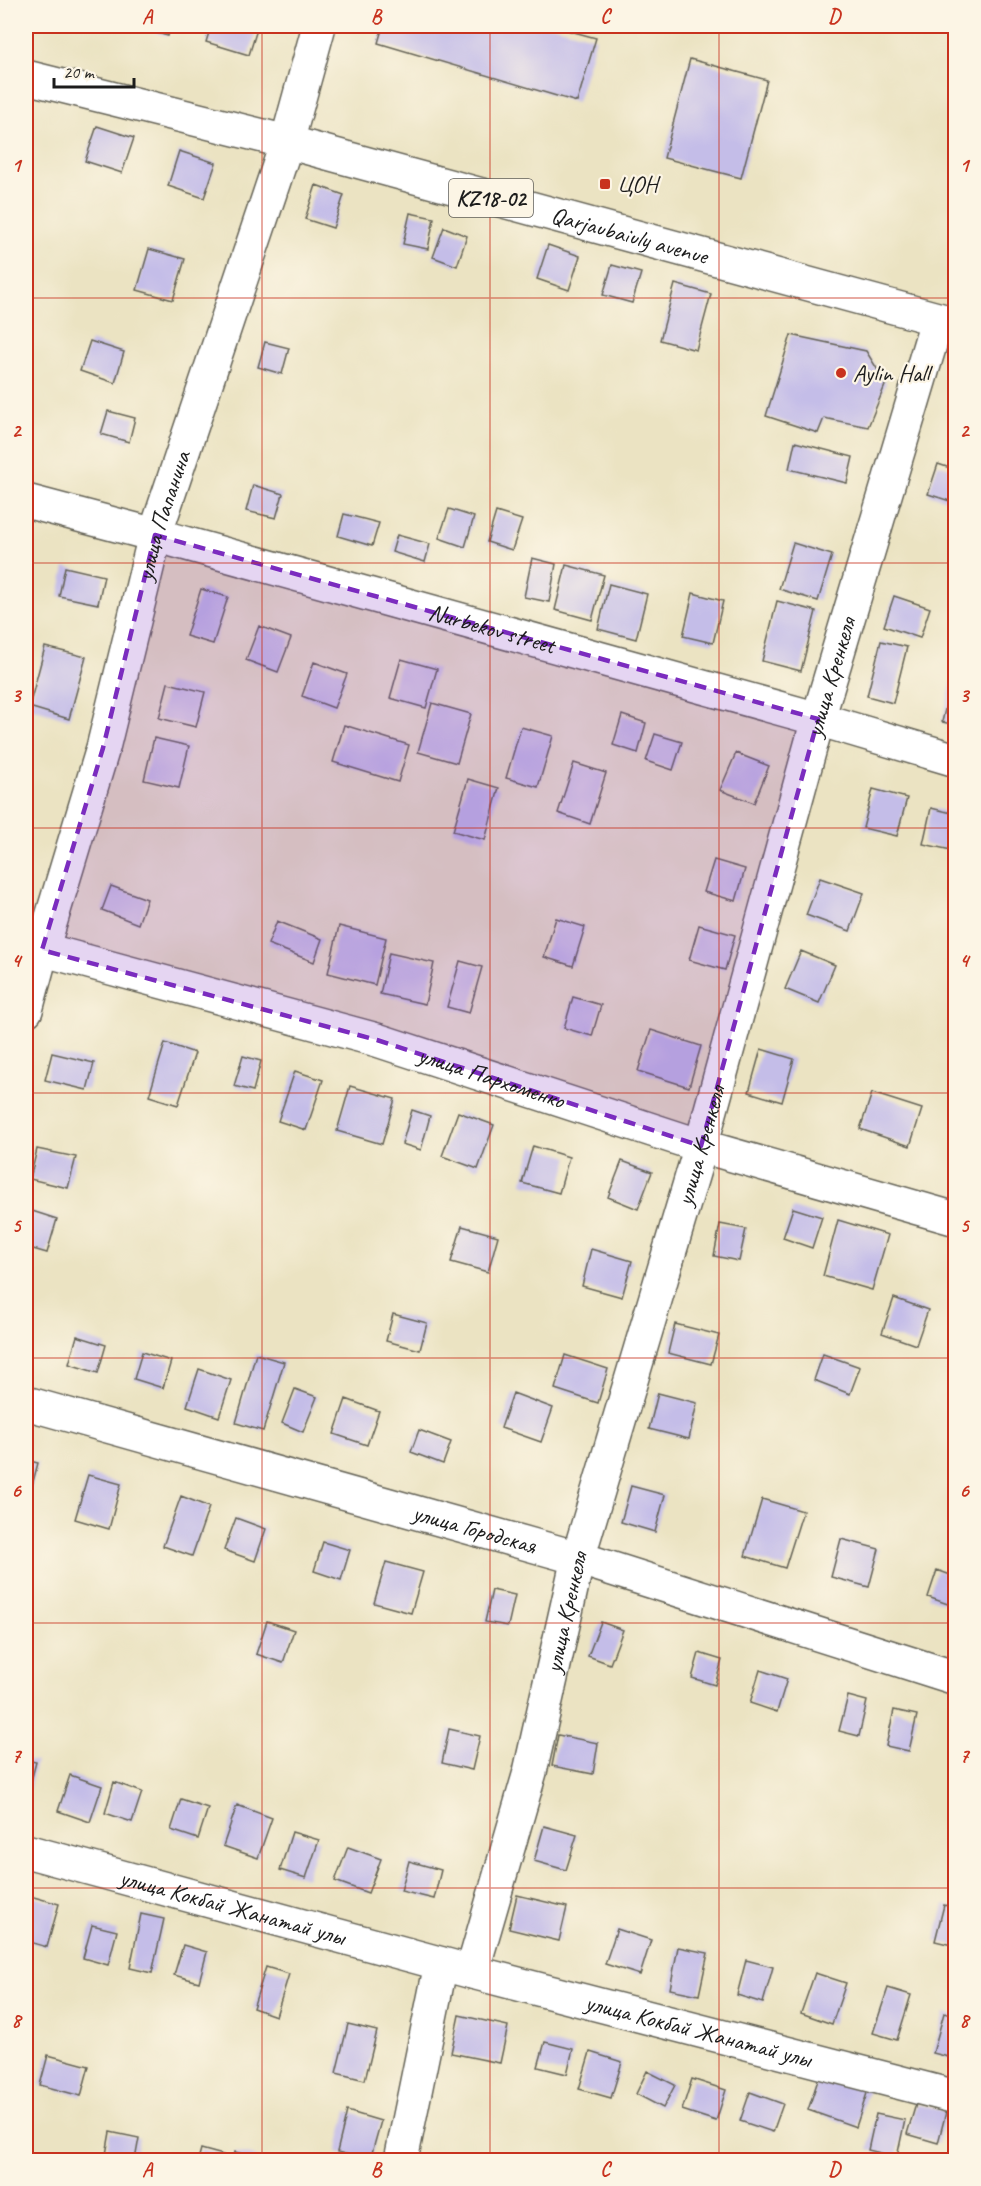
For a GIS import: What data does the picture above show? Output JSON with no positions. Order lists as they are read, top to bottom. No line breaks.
{"streets":{"main road":["KZ18-02","Qarjaubaiuly avenue","улица Папанина","Nurbekov street","улица Кренкеля","улица Пархоменко","улица Городская","улица Кокбай Жанатай улы"]},"crossings":[["Qarjaubaiuly avenue","улица Папанина"],["Qarjaubaiuly avenue","улица Кренкеля"],["улица Папанина","Nurbekov street"],["улица Папанина","улица Пархоменко"],["Nurbekov street","улица Кренкеля"],["улица Кренкеля","улица Пархоменко"],["улица Кренкеля","улица Городская"],["улица Кренкеля","улица Кокбай Жанатай улы"]],"places":{"transit":["ЦОН"],"other":["Aylin Hall"]},"scale_bar":"20 m","grid":{"columns":["A","B","C","D"],"rows":["1","2","3","4","5","6","7","8"]}}
